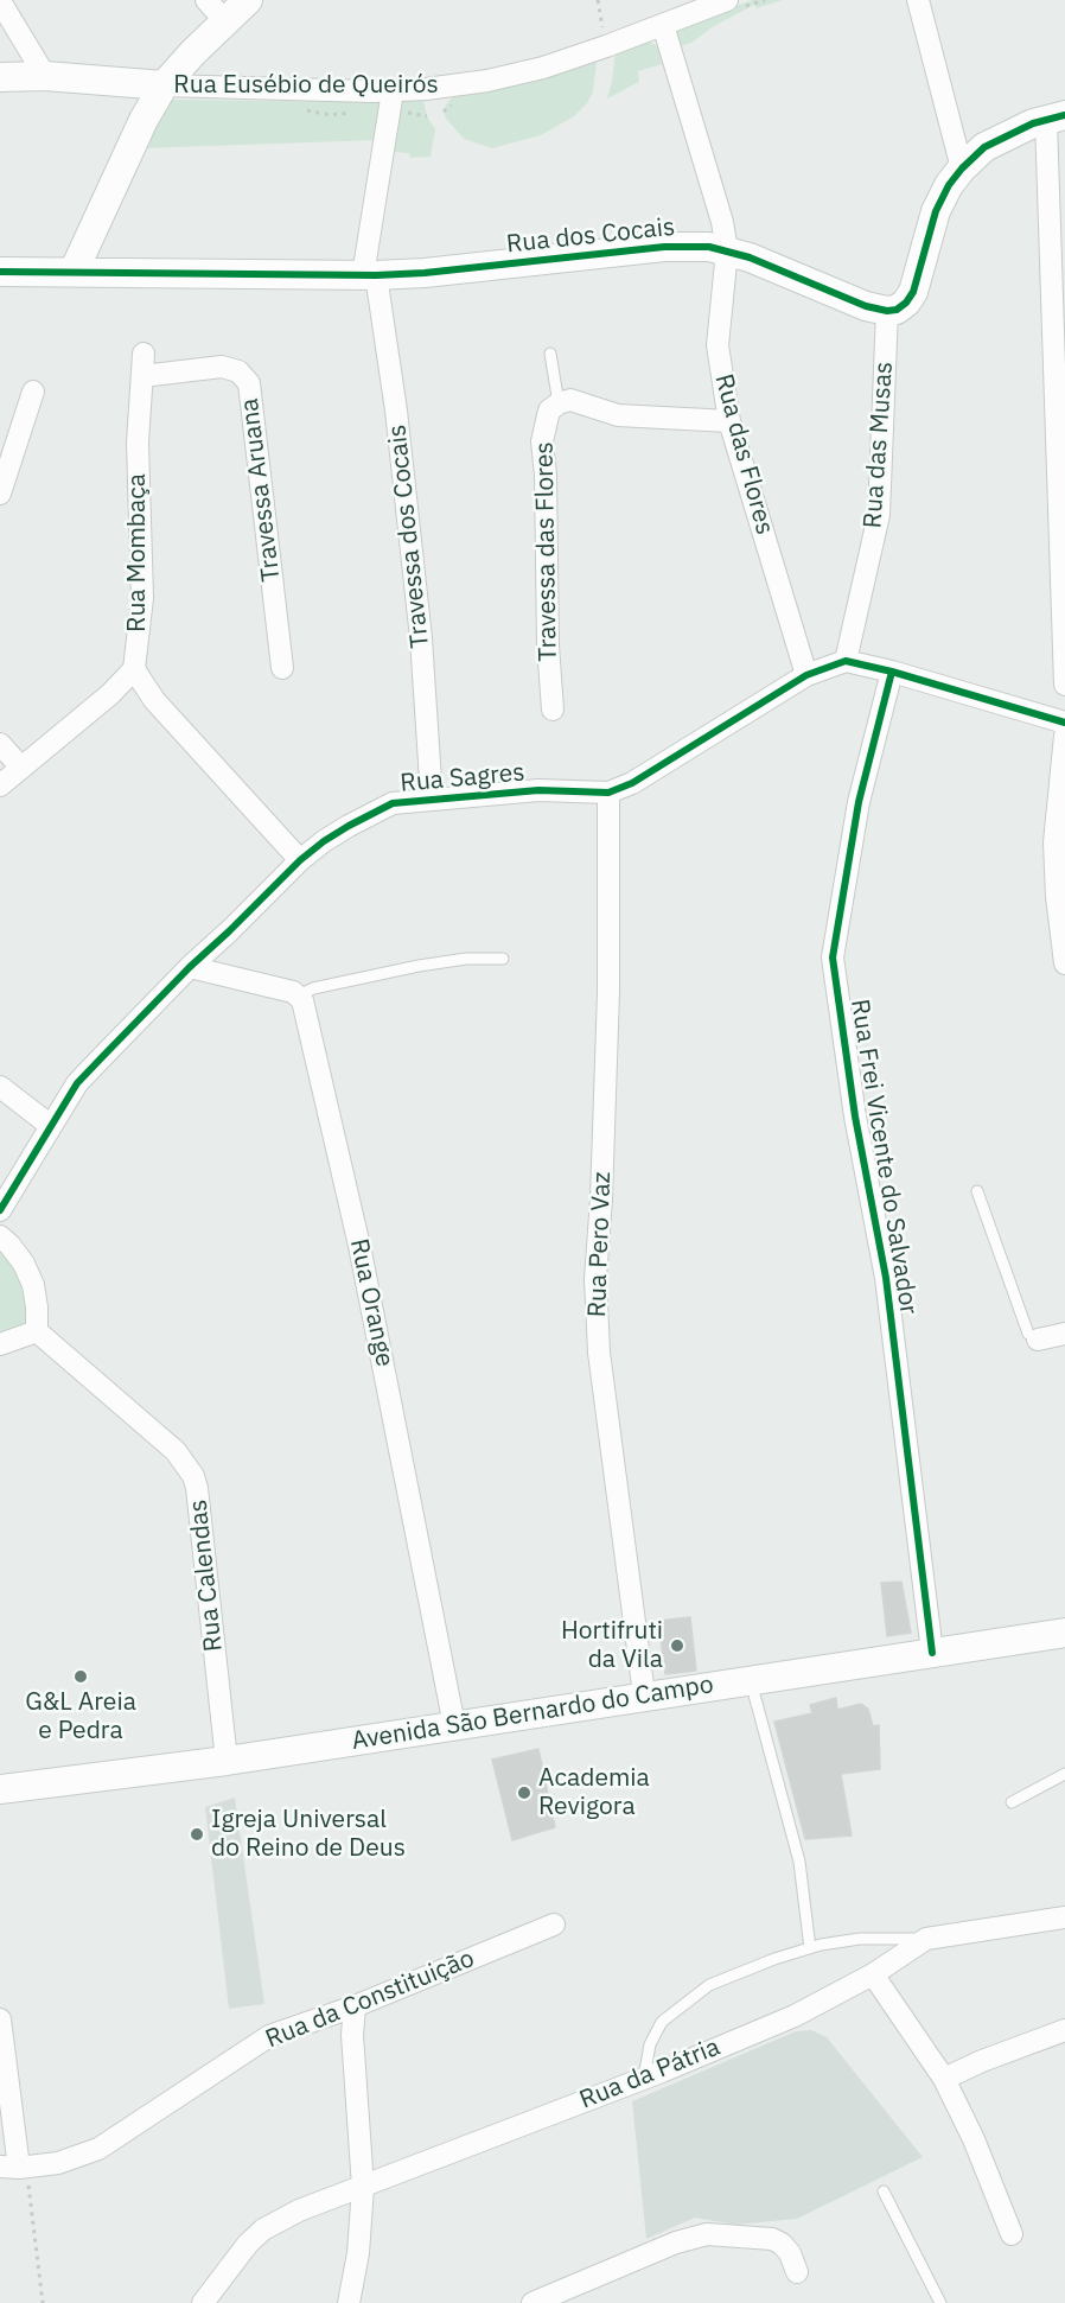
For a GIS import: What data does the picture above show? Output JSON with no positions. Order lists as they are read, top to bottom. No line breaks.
{"streets":{"street":["Rua Eusébio de Queirós","Rua dos Cocais","Rua das Musas","Rua das Flores","Travessa Aruana","Travessa dos Cocais","Travessa das Flores","Rua Mombaça","Rua Sagres","Rua Frei Vicente do Salvador","Rua Pero Vaz","Rua Orange","Rua Calendas","Avenida São Bernardo do Campo","Rua da Constituição","Rua da Pátria"]},"crossings":[["Rua Eusébio de Queirós","Rua das Flores"],["Rua Eusébio de Queirós","Travessa dos Cocais"],["Rua dos Cocais","Rua das Musas"],["Rua dos Cocais","Rua das Flores"],["Rua dos Cocais","Travessa dos Cocais"],["Rua das Musas","Rua Sagres"],["Rua das Flores","Rua Sagres"],["Travessa Aruana","Rua Mombaça"],["Travessa dos Cocais","Rua Sagres"],["Rua Mombaça","Rua Sagres"],["Rua Sagres","Rua Pero Vaz"],["Rua Frei Vicente do Salvador","Avenida São Bernardo do Campo"],["Rua Pero Vaz","Avenida São Bernardo do Campo"],["Rua Orange","Avenida São Bernardo do Campo"],["Rua Calendas","Avenida São Bernardo do Campo"]],"places":["Hortifruti da Vila","G&L Areia e Pedra","Academia Revigora","Igreja Universal do Reino de Deus"]}
